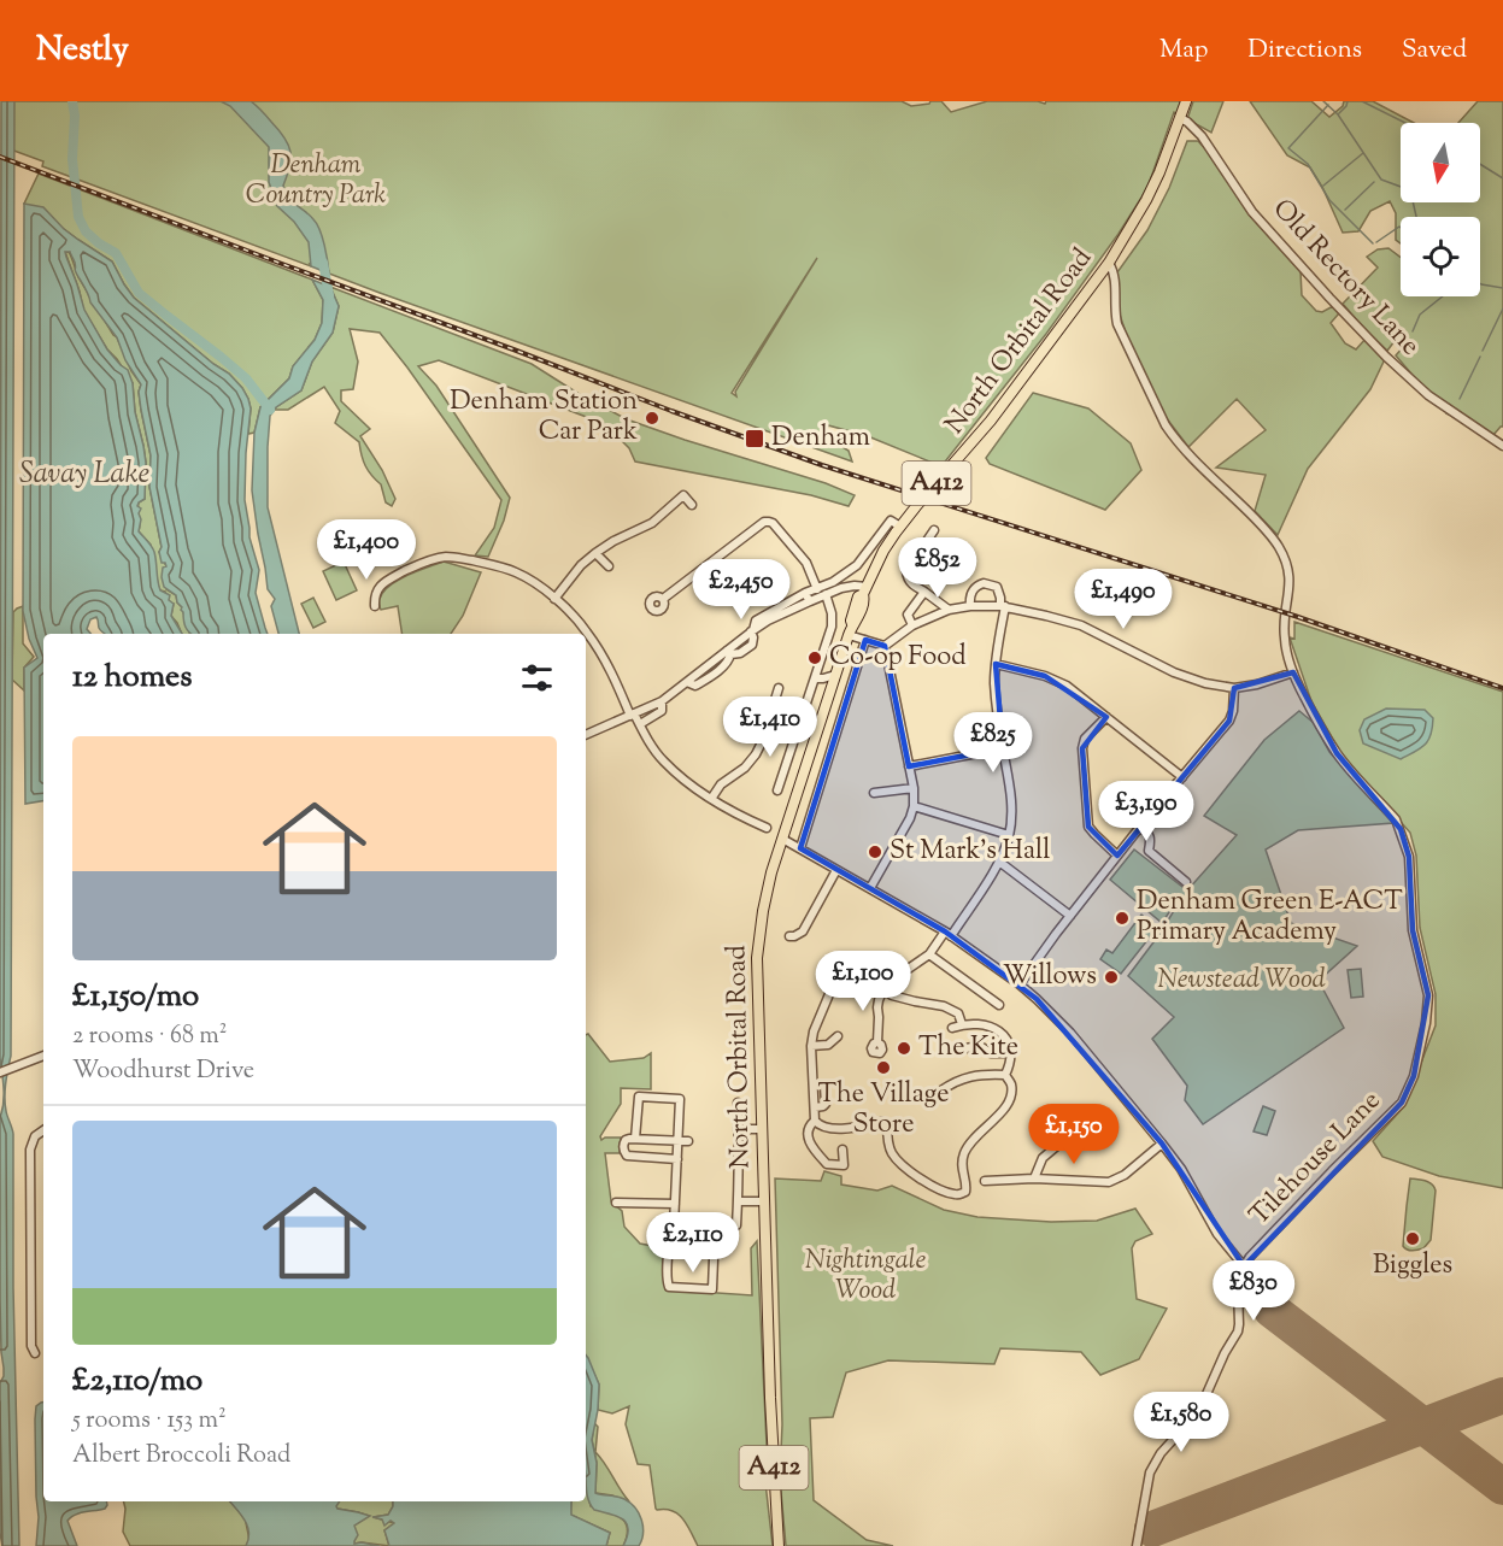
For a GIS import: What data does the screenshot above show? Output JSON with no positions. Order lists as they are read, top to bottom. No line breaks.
{"streets":{"main road":["North Orbital Road","A412"],"street":["Old Rectory Lane","Tilehouse Lane"]},"crossings":[["Old Rectory Lane","North Orbital Road"],["North Orbital Road","Tilehouse Lane"]],"water":["Savay Lake"],"parks":["Denham Country Park","Newstead Wood","Nightingale Wood"],"places":{"other":["Denham Station Car Park","Co-op Food","St Mark's Hall","Denham Green E-ACT Primary Academy","Willows","The Kite","The Village Store","Biggles"],"transit":["Denham"]},"north":"bottom","page":{"header":"Nestly","nav":["Map","Directions","Saved"],"price":["£1,400","£852","£2,450","£1,490","£1,410","£825","£3,190","£1,100","£1,150","£2,110","£830","£1,580"],"heading":"12 homes","list":[{"name":"£1,150/mo","note":"2 rooms · 68 m² · Woodhurst Drive"},{"name":"£2,110/mo","note":"5 rooms · 153 m² · Albert Broccoli Road"}]}}
